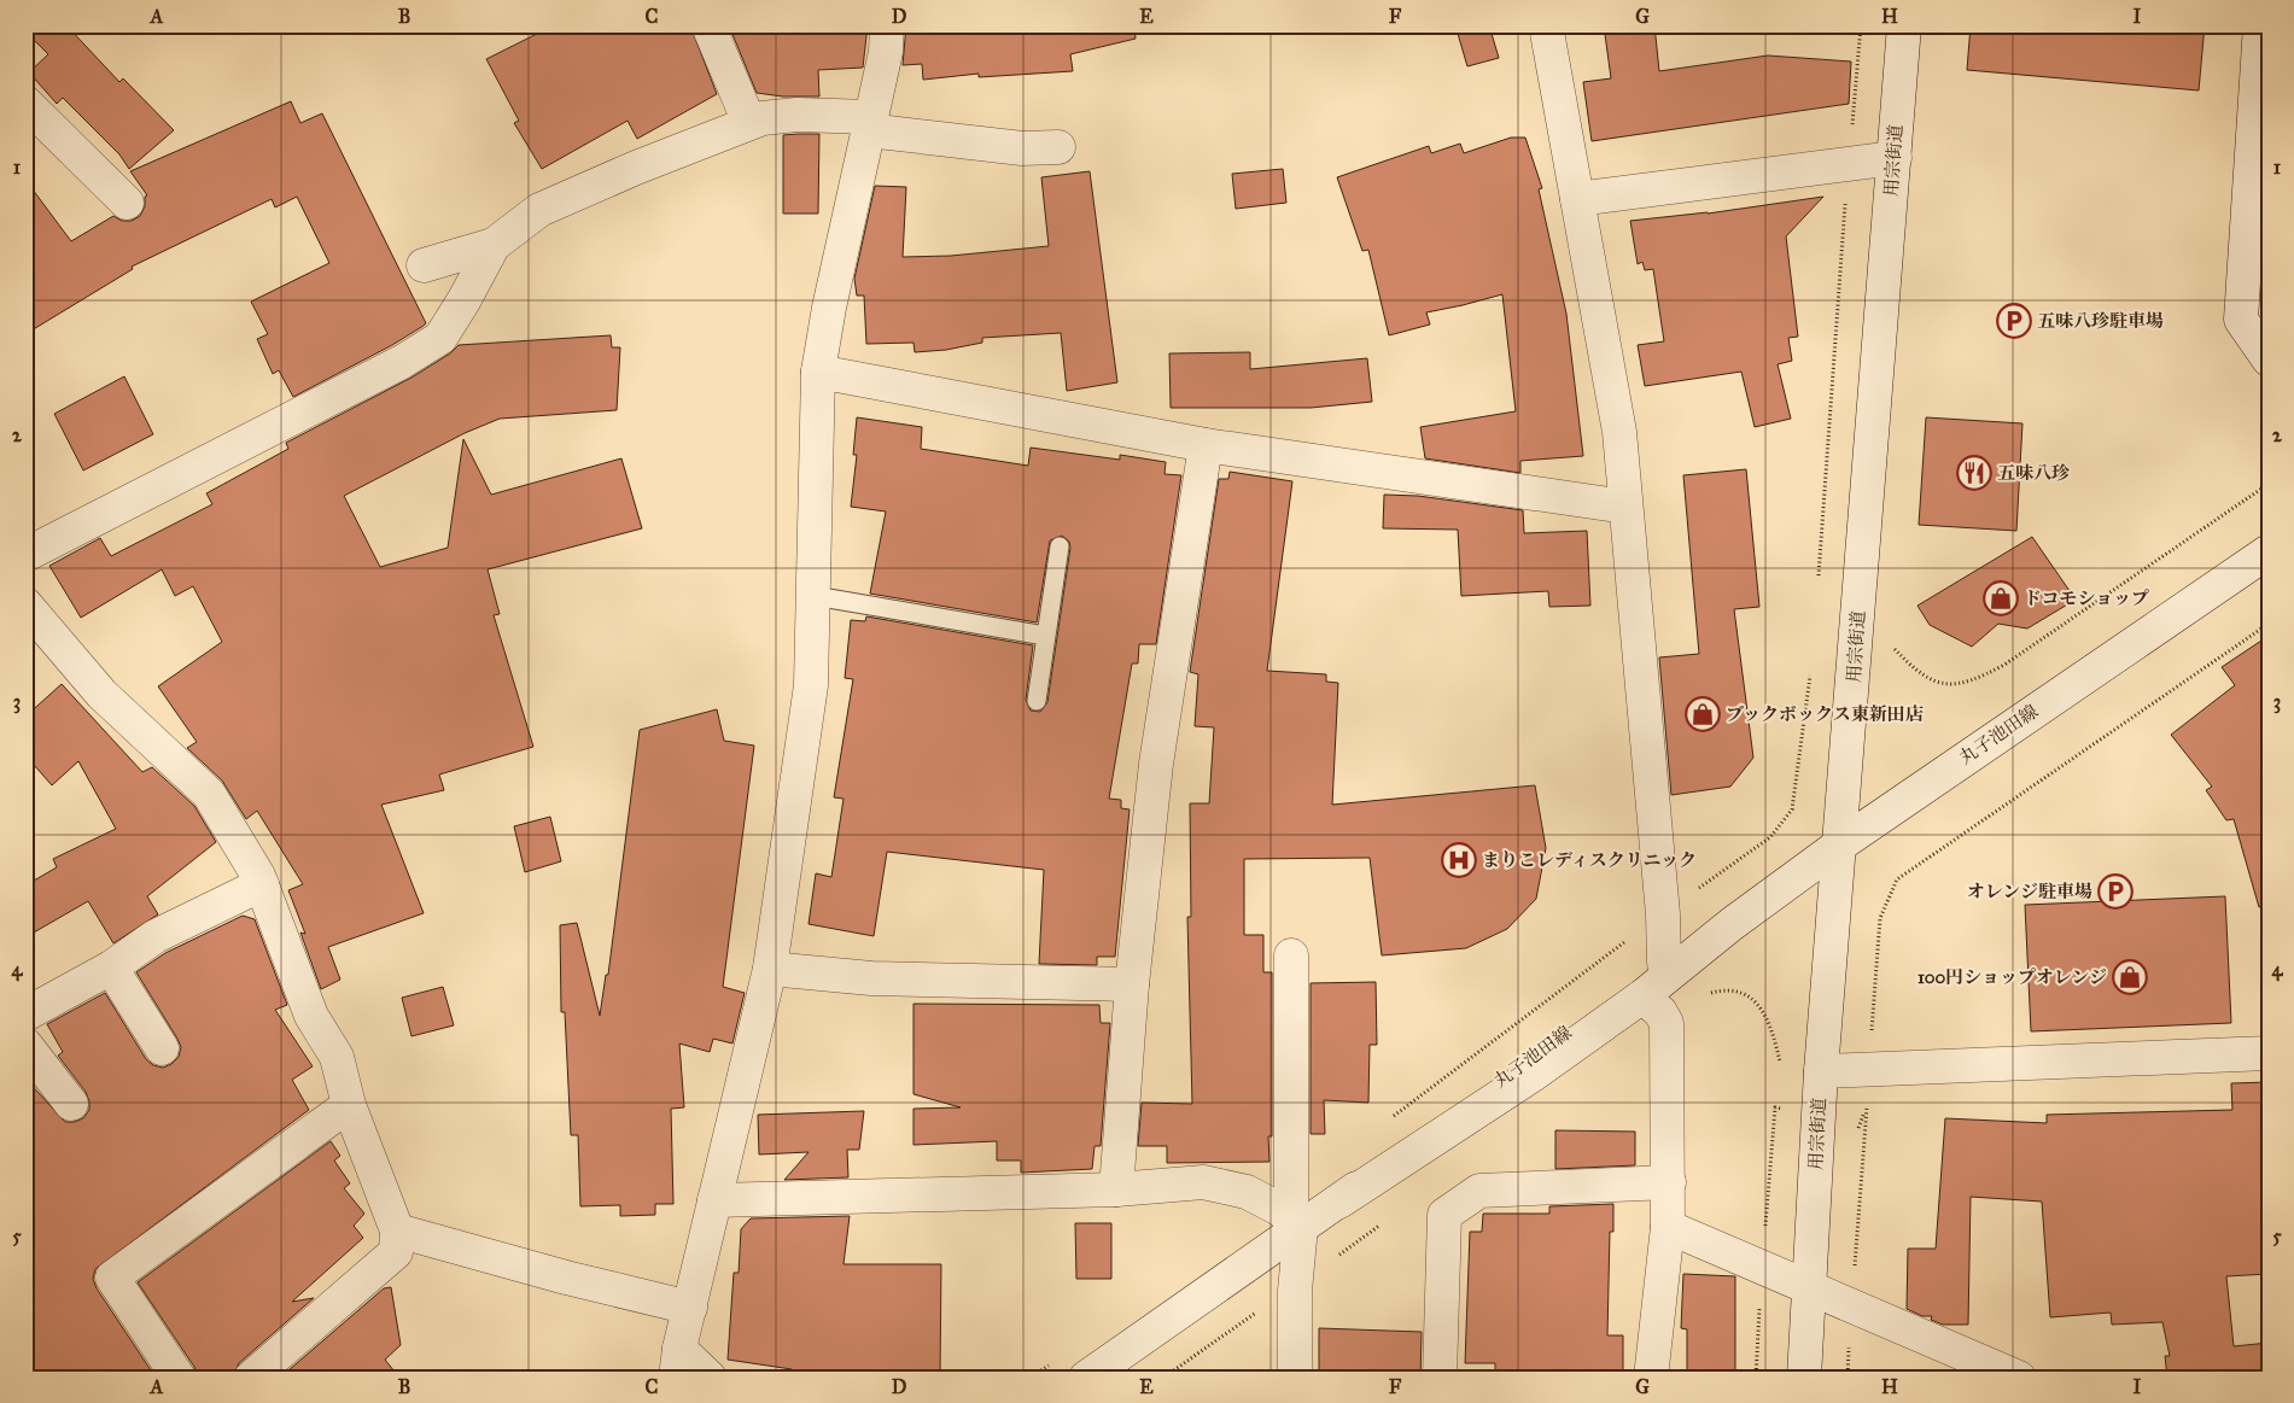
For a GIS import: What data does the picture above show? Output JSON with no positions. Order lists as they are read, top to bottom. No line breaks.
{"streets":{"street":["用宗街道","丸子池田線"]},"crossings":[["用宗街道","丸子池田線"]],"places":{"parking":["五味八珍駐車場","オレンジ駐車場"],"restaurant":["五味八珍"],"shop":["ドコモショップ","ブックボックス東新田店","100円ショップオレンジ"],"hospital":["まりこレディスクリニック"]},"grid":{"columns":["A","B","C","D","E","F","G","H","I"],"rows":["1","2","3","4","5"]}}
